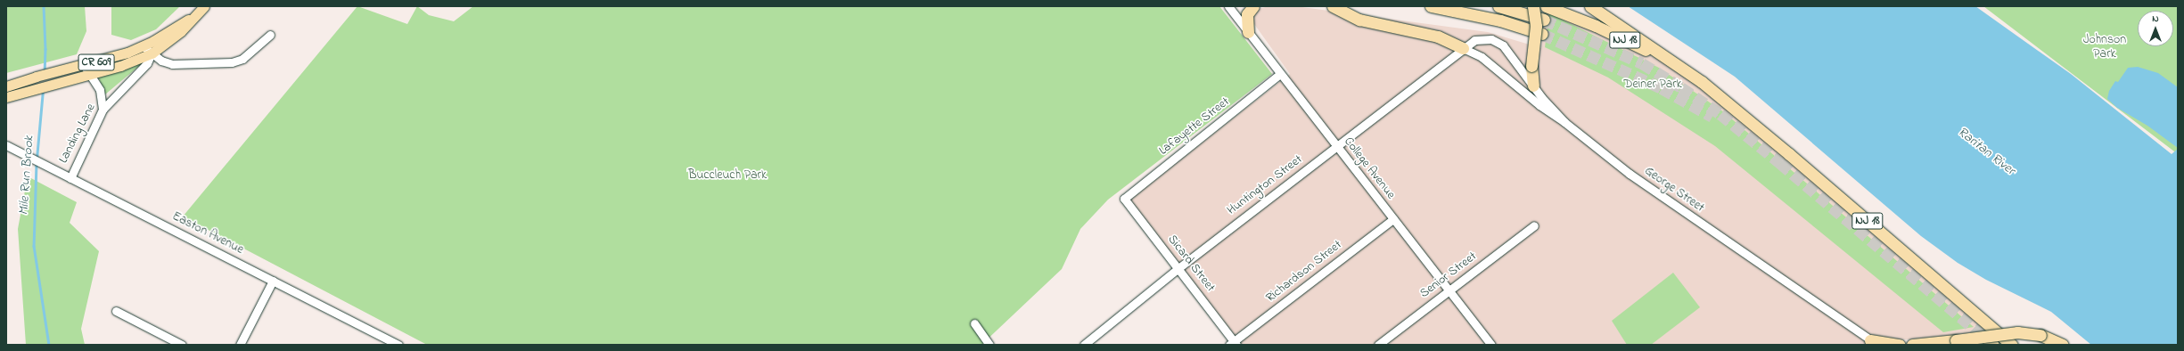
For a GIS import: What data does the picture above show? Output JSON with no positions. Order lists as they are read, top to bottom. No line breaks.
{"streets":{"highway":["NJ 18"],"main road":["CR 609","Landing Lane"],"street":["Lafayette Street","College Avenue","Huntington Street","George Street","Easton Avenue","Sicard Street","Richardson Street","Senior Street"]},"crossings":[["Lafayette Street","College Avenue"],["Lafayette Street","Sicard Street"],["Landing Lane","Easton Avenue"],["College Avenue","Huntington Street"],["College Avenue","Richardson Street"],["College Avenue","Senior Street"],["Huntington Street","George Street"],["Huntington Street","Sicard Street"],["Sicard Street","Richardson Street"]],"water":["Raritan River","Mile Run Brook"],"parks":["Johnson Park","Deiner Park","Buccleuch Park"],"north":"top"}
